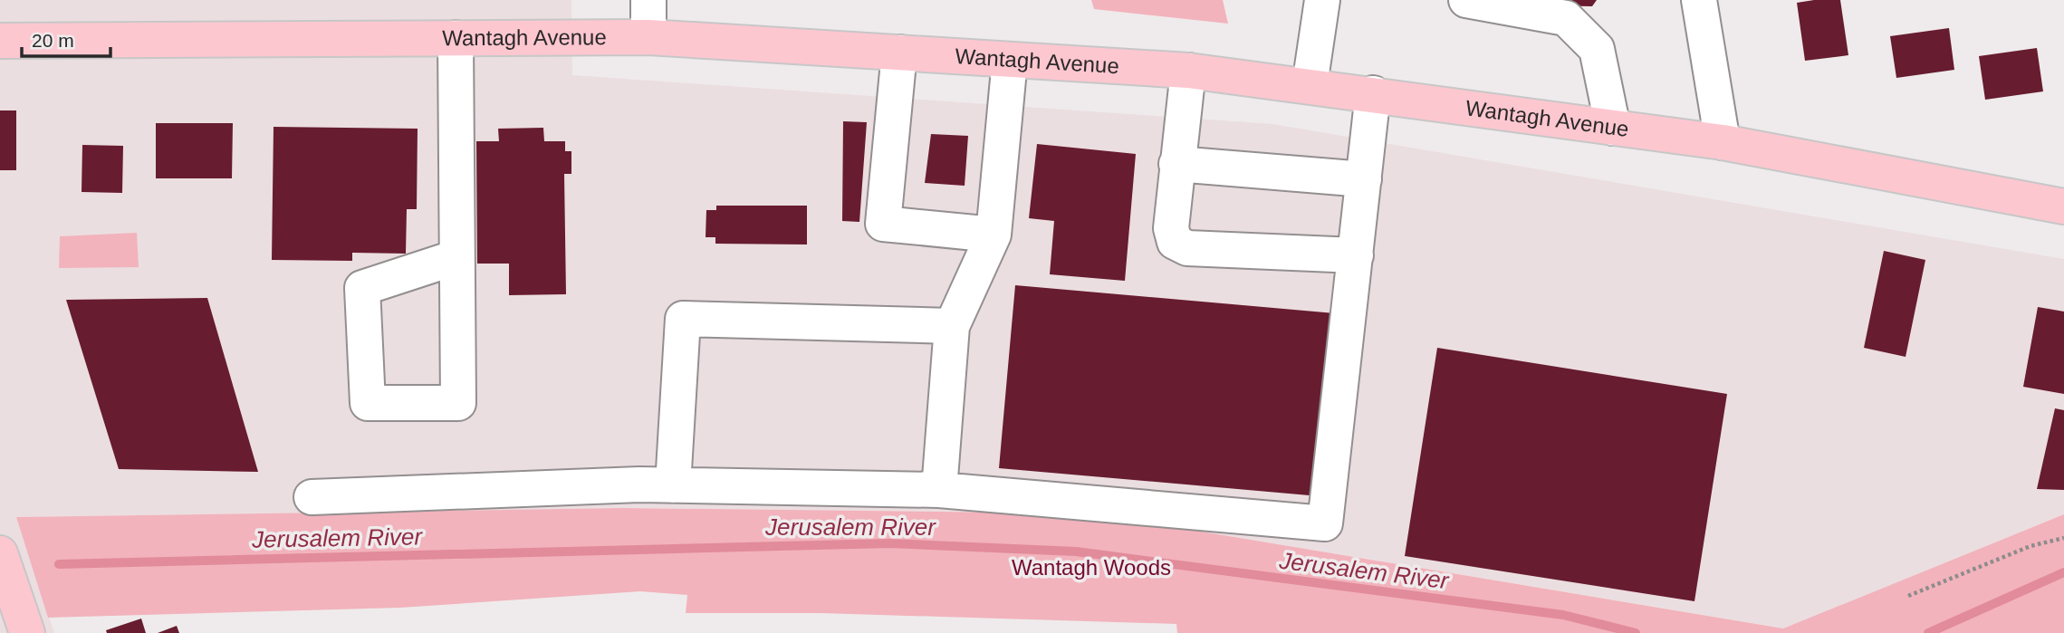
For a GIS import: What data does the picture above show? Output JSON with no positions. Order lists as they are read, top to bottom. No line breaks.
{"streets":{"main road":["Wantagh Avenue"]},"water":["Jerusalem River"],"parks":["Wantagh Woods"],"scale_bar":"20 m"}
